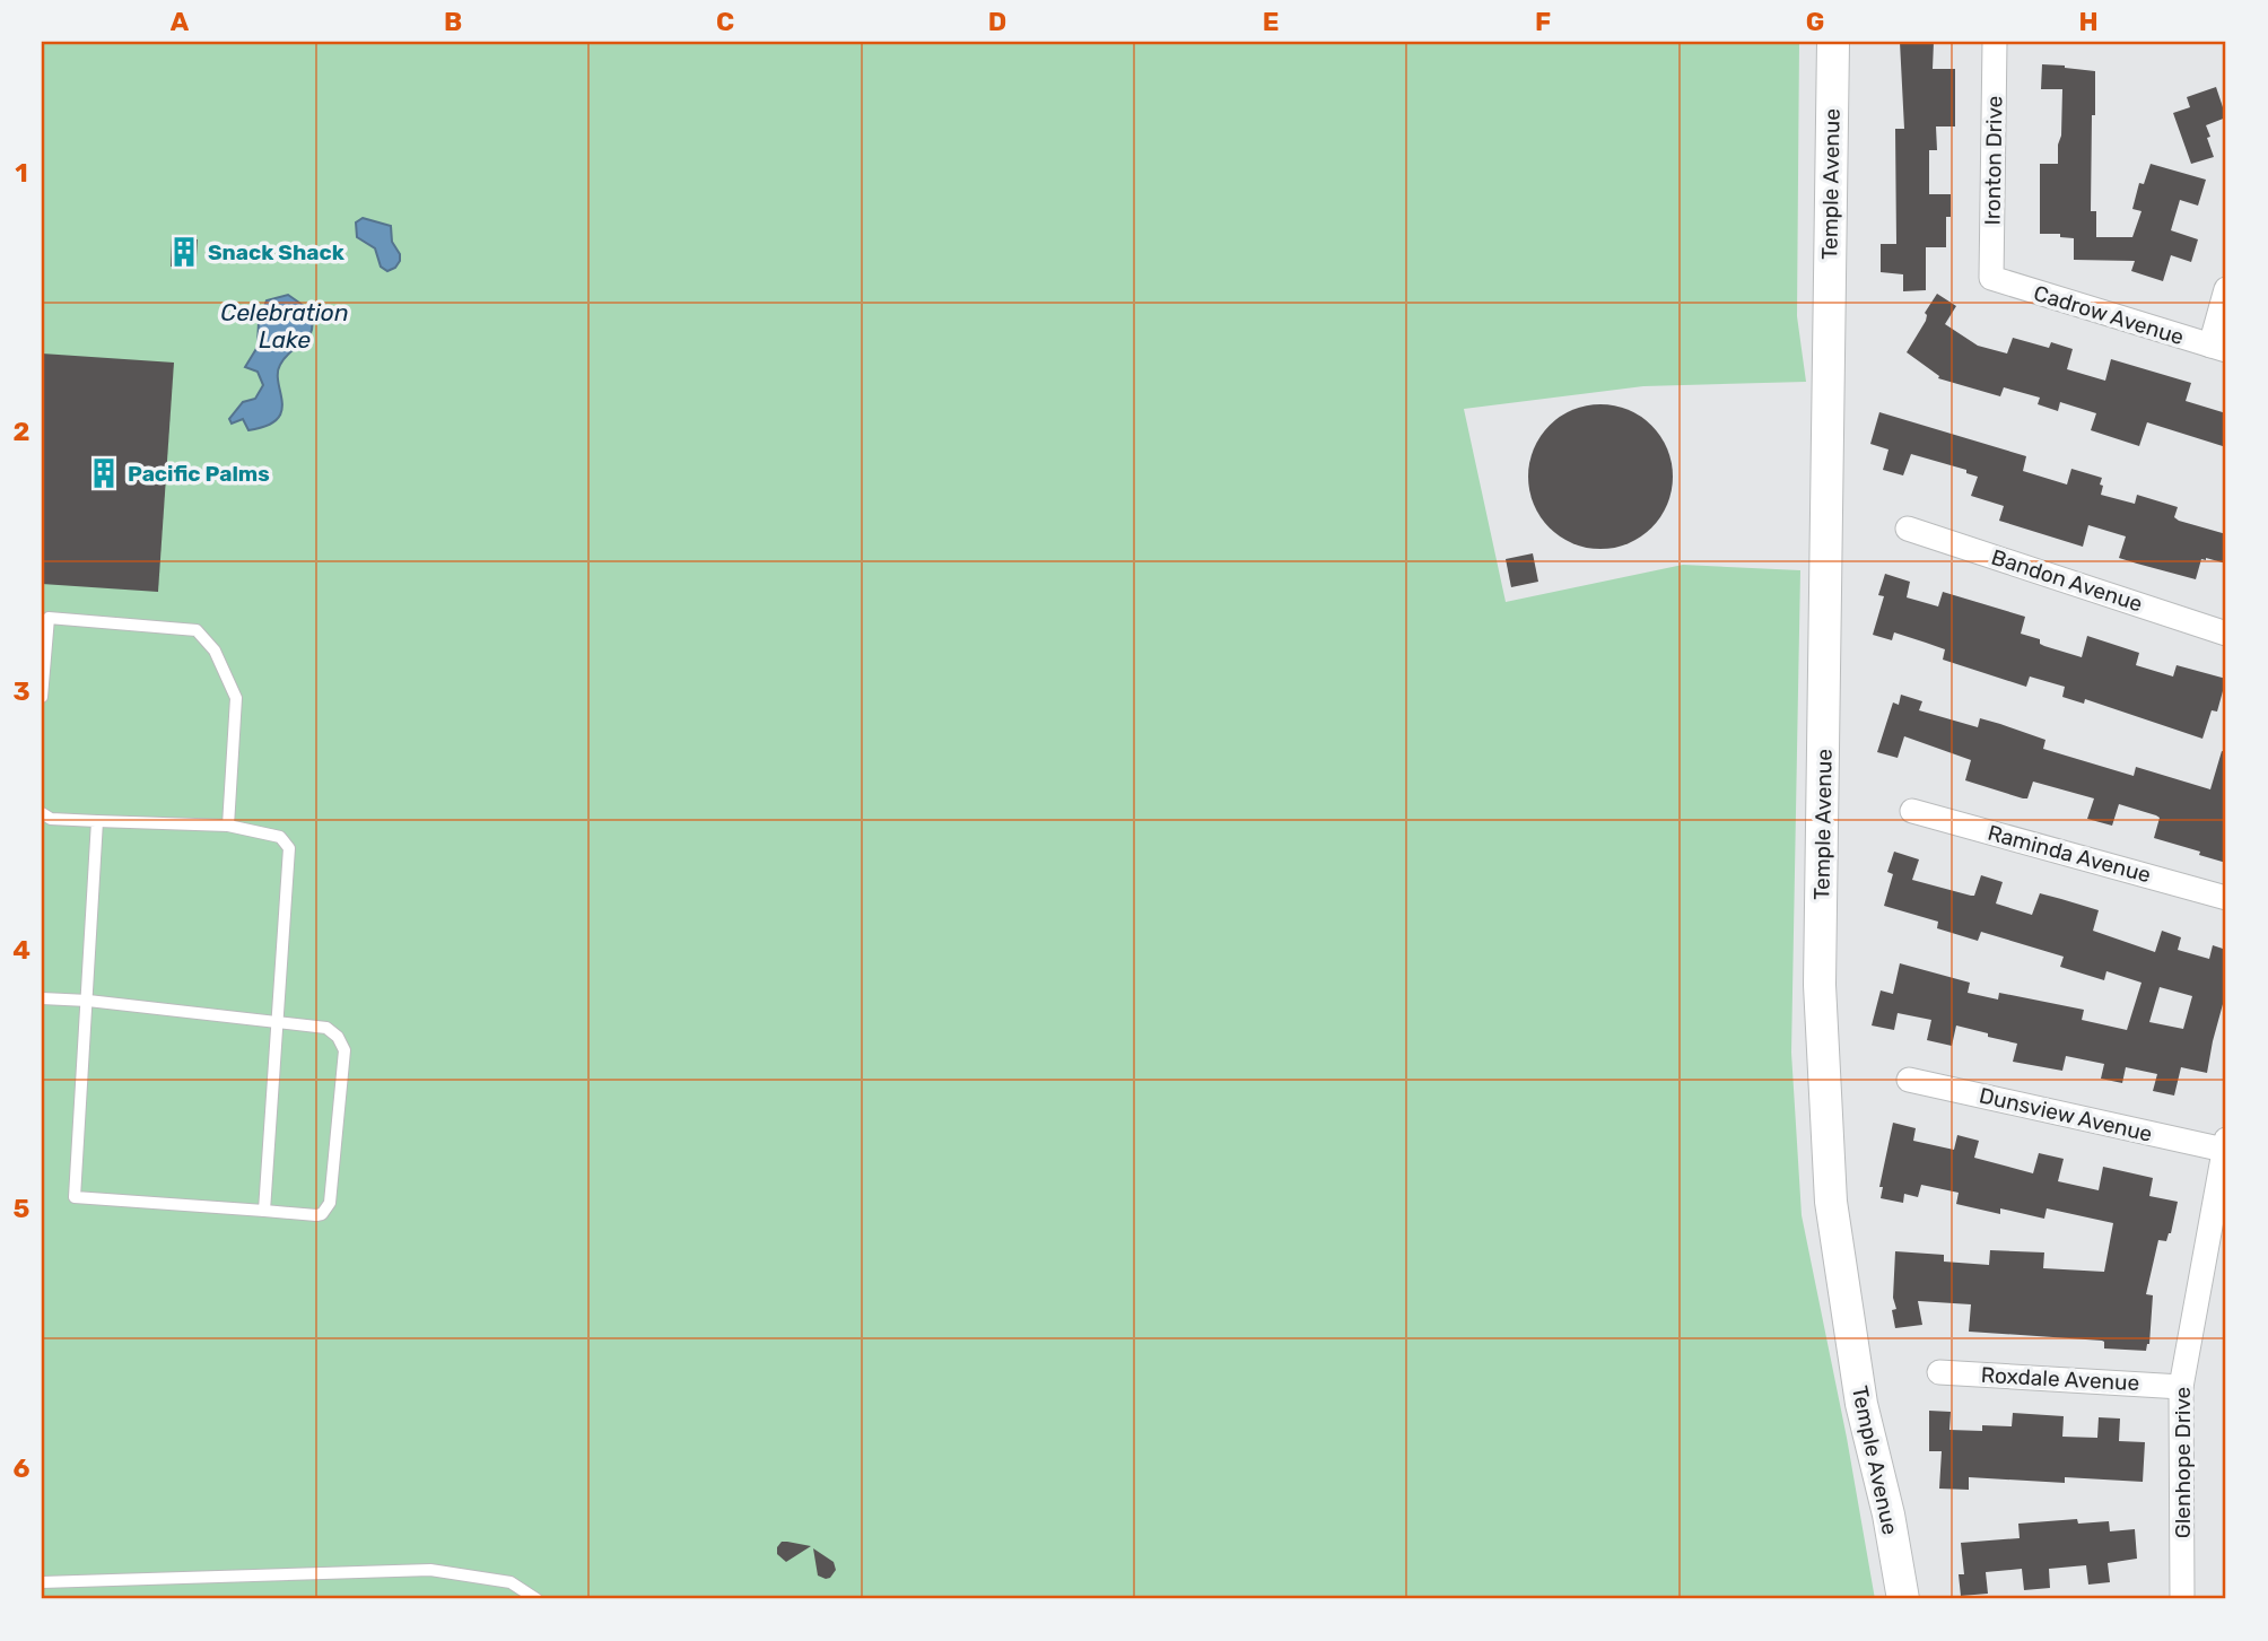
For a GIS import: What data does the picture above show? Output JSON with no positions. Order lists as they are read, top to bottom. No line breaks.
{"streets":{"main road":["Temple Avenue"],"street":["Ironton Drive","Cadrow Avenue","Bandon Avenue","Raminda Avenue","Dunsview Avenue","Roxdale Avenue","Glenhope Drive"]},"crossings":[["Ironton Drive","Cadrow Avenue"],["Dunsview Avenue","Glenhope Drive"],["Roxdale Avenue","Glenhope Drive"]],"water":["Celebration Lake"],"places":{"building":["Snack Shack","Pacific Palms"]},"grid":{"columns":["A","B","C","D","E","F","G","H"],"rows":["1","2","3","4","5","6"]}}
